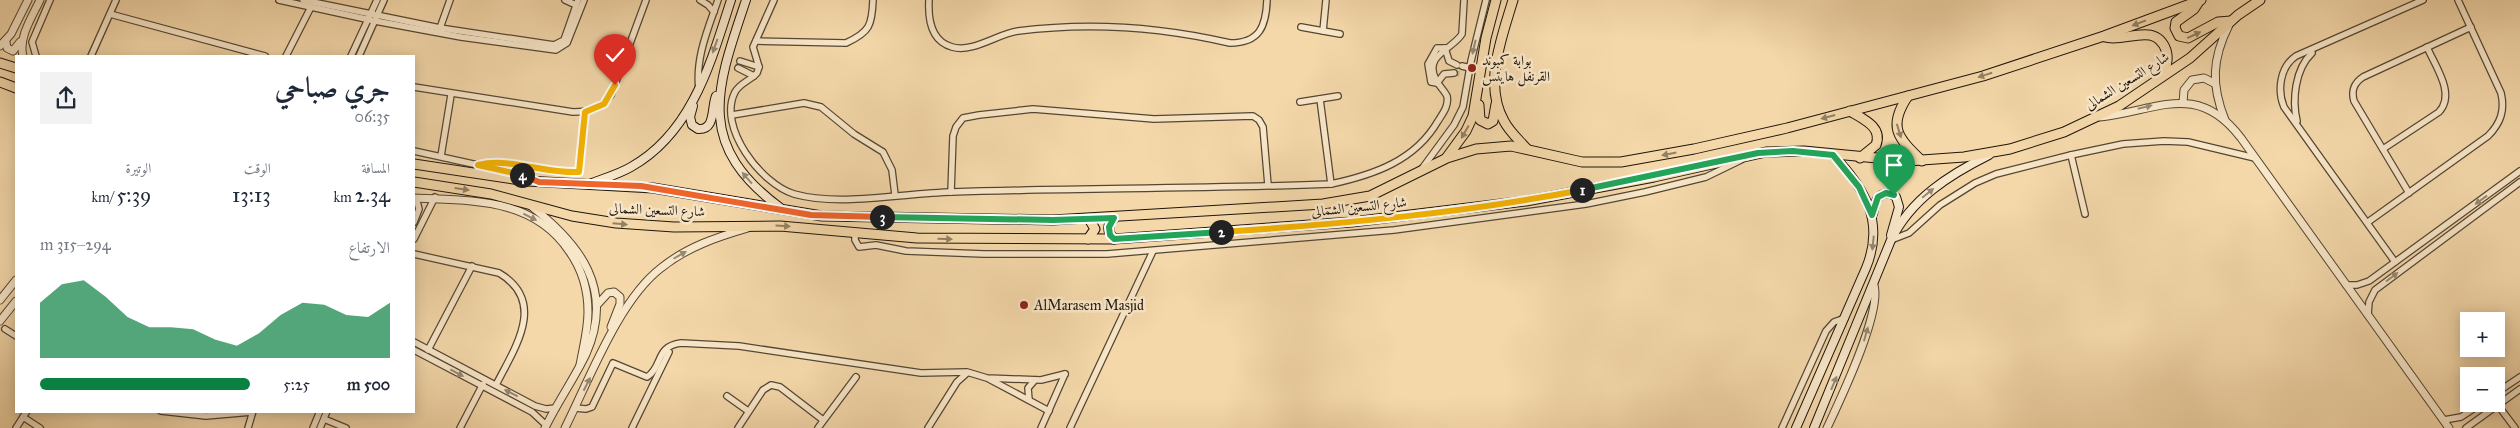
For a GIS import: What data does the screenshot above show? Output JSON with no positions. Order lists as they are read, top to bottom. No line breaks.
{"streets":{"main road":["شارع التسعين الشمالى"]},"places":["بوابة كمبوند القرنفل هايتس","AlMarasem Masjid"],"page":{"heading":["جري صباحي","06:35"],"stats":[["المسافة","2.34 km"],["الوقت","13:13"],["الوتيرة","5:39 /km"]],"pins":["4","1","3","2"],"chart":["الارتفاع","294–315 m"],"map_buttons":["+","−"],"list":[{"name":"500 m","note":"5:25"}]}}
